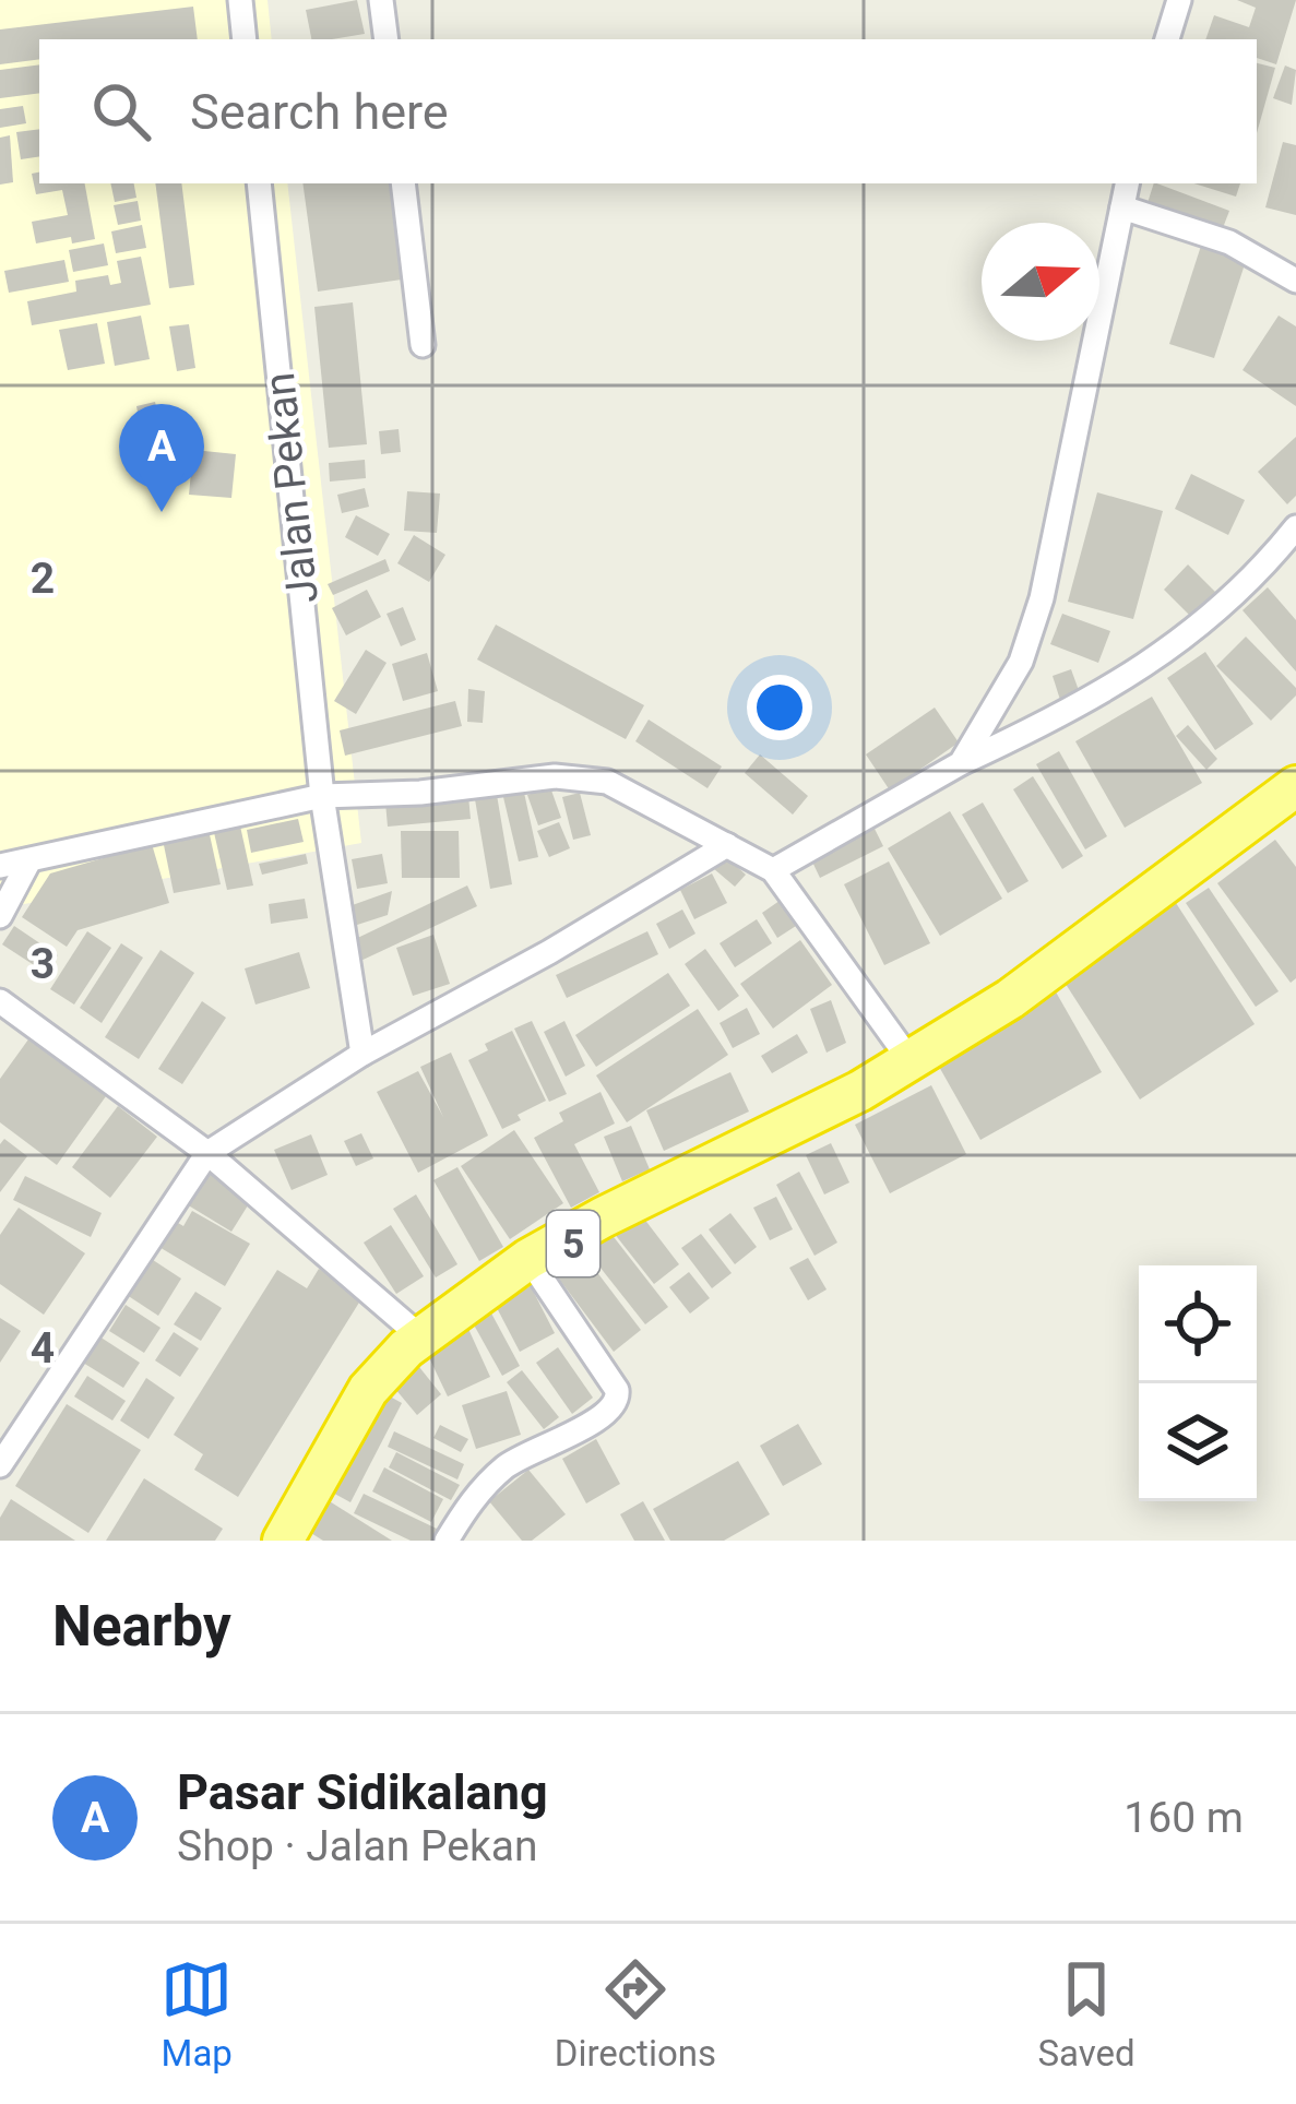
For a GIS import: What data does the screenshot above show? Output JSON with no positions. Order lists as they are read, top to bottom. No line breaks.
{"streets":{"highway":["5"],"street":["Jalan Pekan"]},"north":"right","page":{"search":"Search here","pins":"A","heading":"Nearby","list":[{"mark":"A","name":"Pasar Sidikalang","note":"Shop · Jalan Pekan","value":"160 m"}],"nav":["Map","Directions","Saved"]},"grid":{"rows":["2","3","4"]}}
